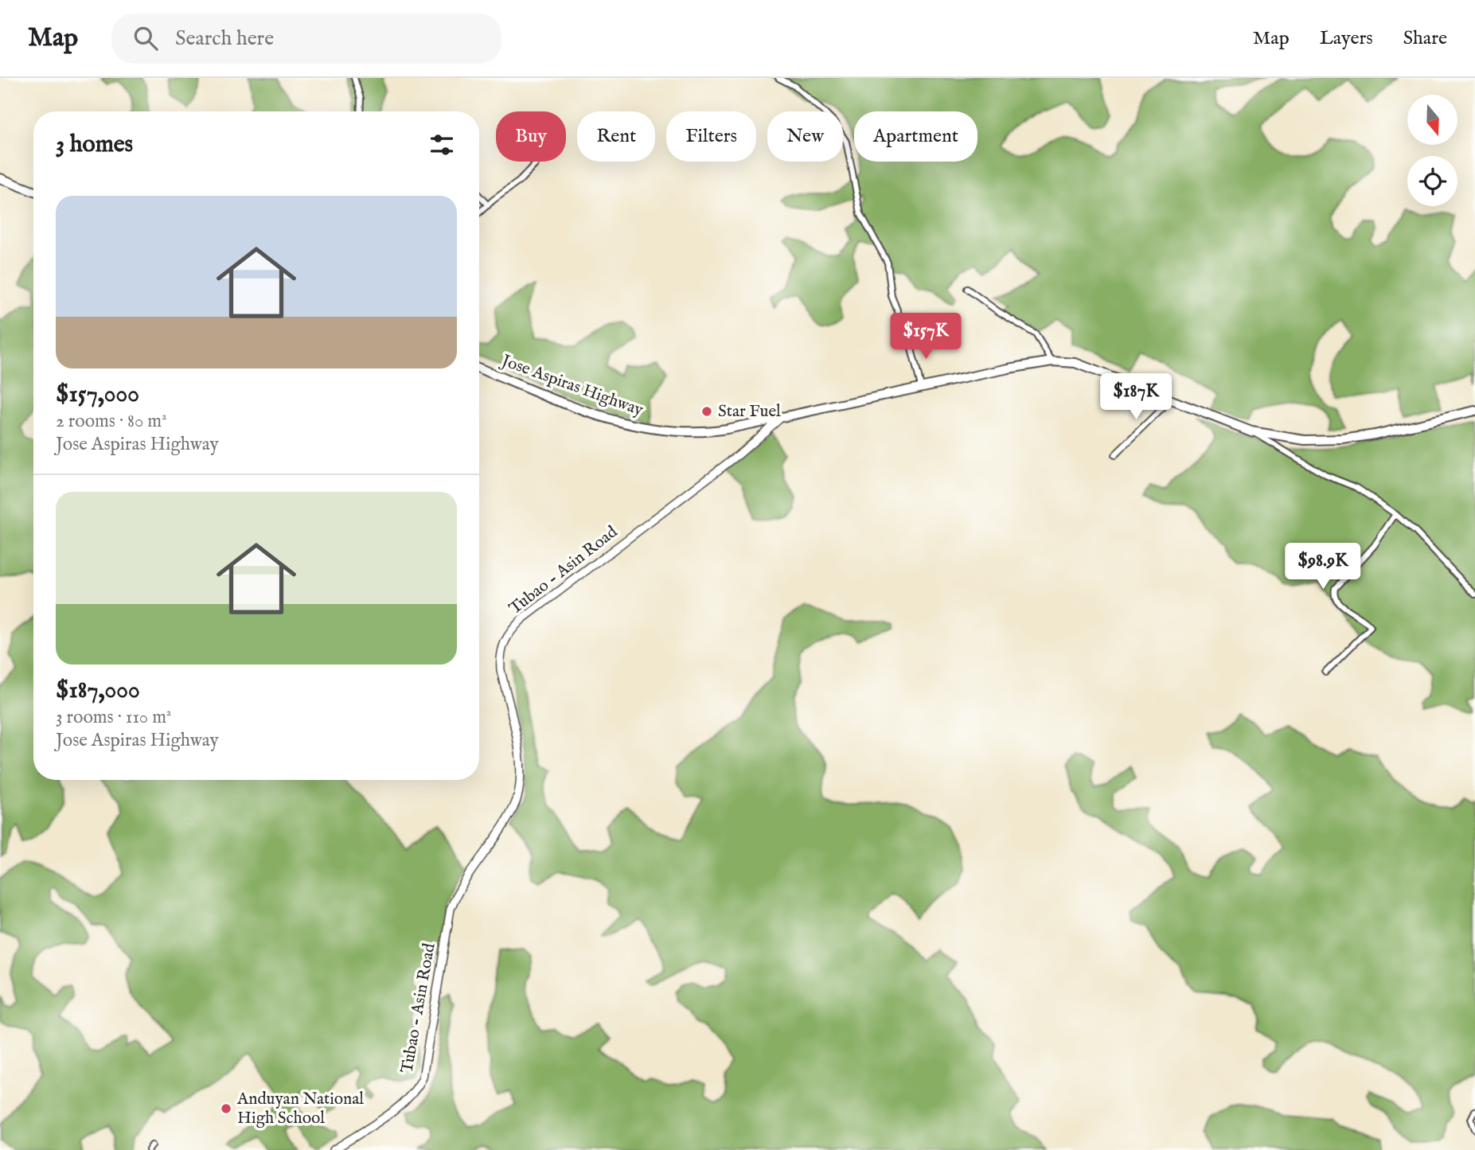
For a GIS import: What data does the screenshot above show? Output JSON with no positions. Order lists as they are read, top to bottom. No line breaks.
{"streets":{"main road":["Jose Aspiras Highway","Tubao - Asin Road"]},"crossings":[["Jose Aspiras Highway","Tubao - Asin Road"]],"places":["Star Fuel","Anduyan National High School"],"north":"bottom","page":{"header":"Map","search":"Search here","nav":["Map","Layers","Share"],"chip":["Buy","Rent","Filters","New","Apartment"],"heading":"3 homes","list":[{"name":"$157,000","note":"2 rooms · 80 m² · Jose Aspiras Highway"},{"name":"$187,000","note":"3 rooms · 110 m² · Jose Aspiras Highway"}],"price":["$157K","$187K","$98.9K"]}}
